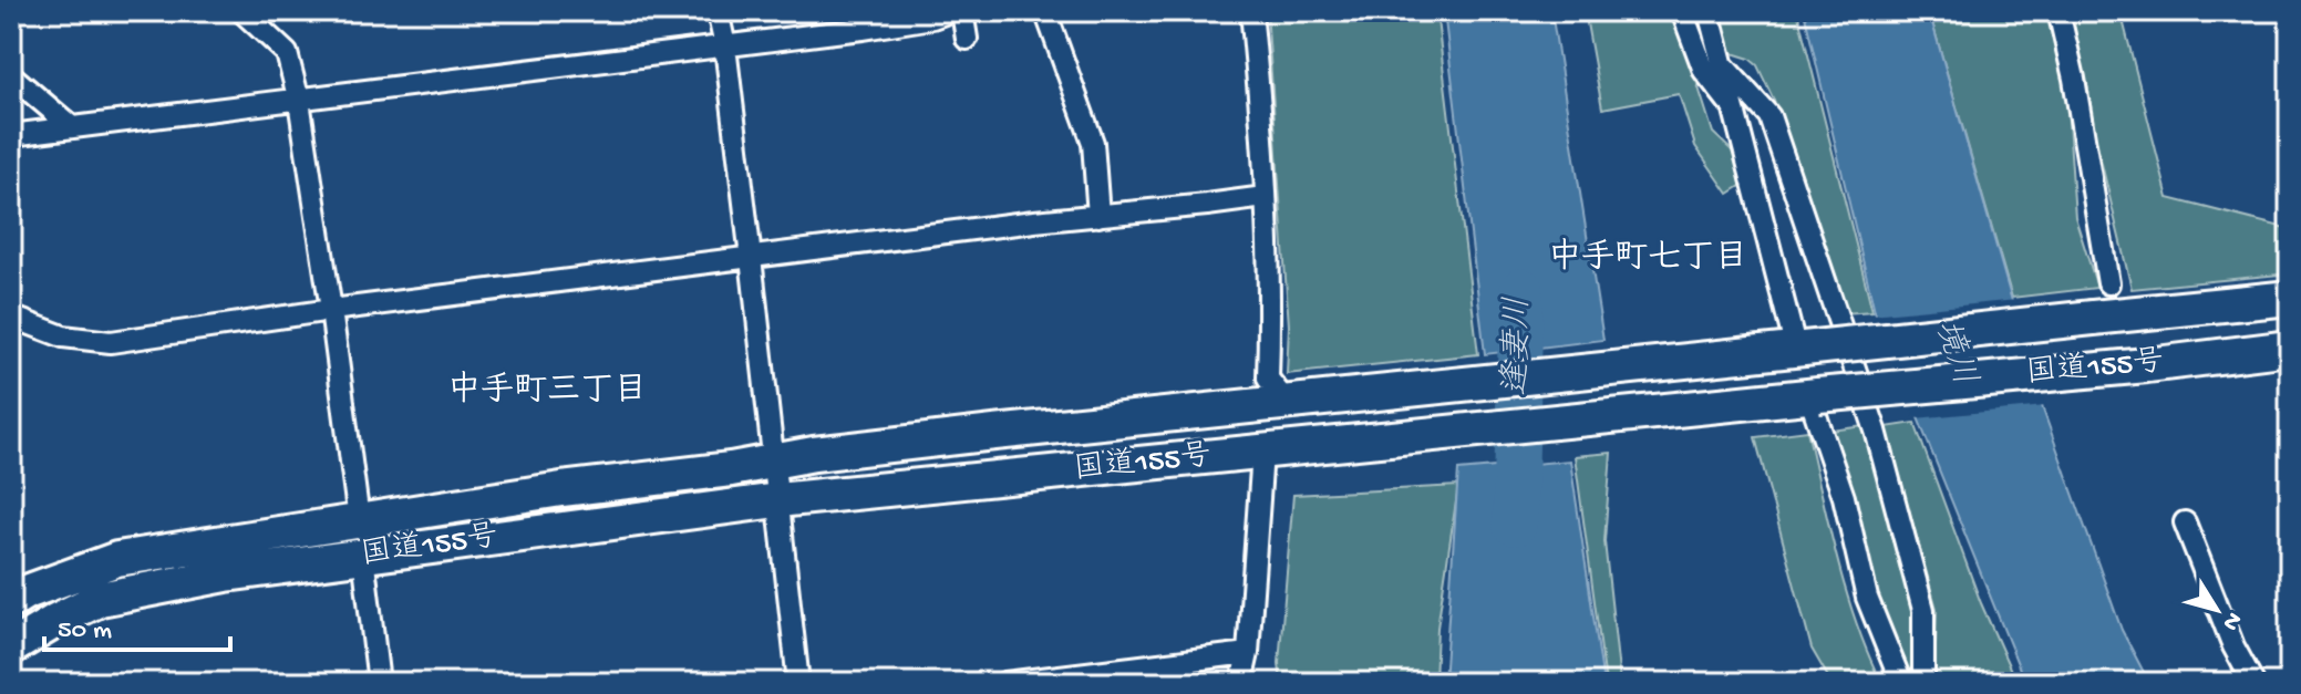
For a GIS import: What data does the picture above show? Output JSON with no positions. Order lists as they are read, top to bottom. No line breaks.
{"streets":{"highway":["国道155号"]},"districts":["中手町七丁目","中手町三丁目"],"water":["逢妻川","境川"],"scale_bar":"50 m","north":"bottom right"}
